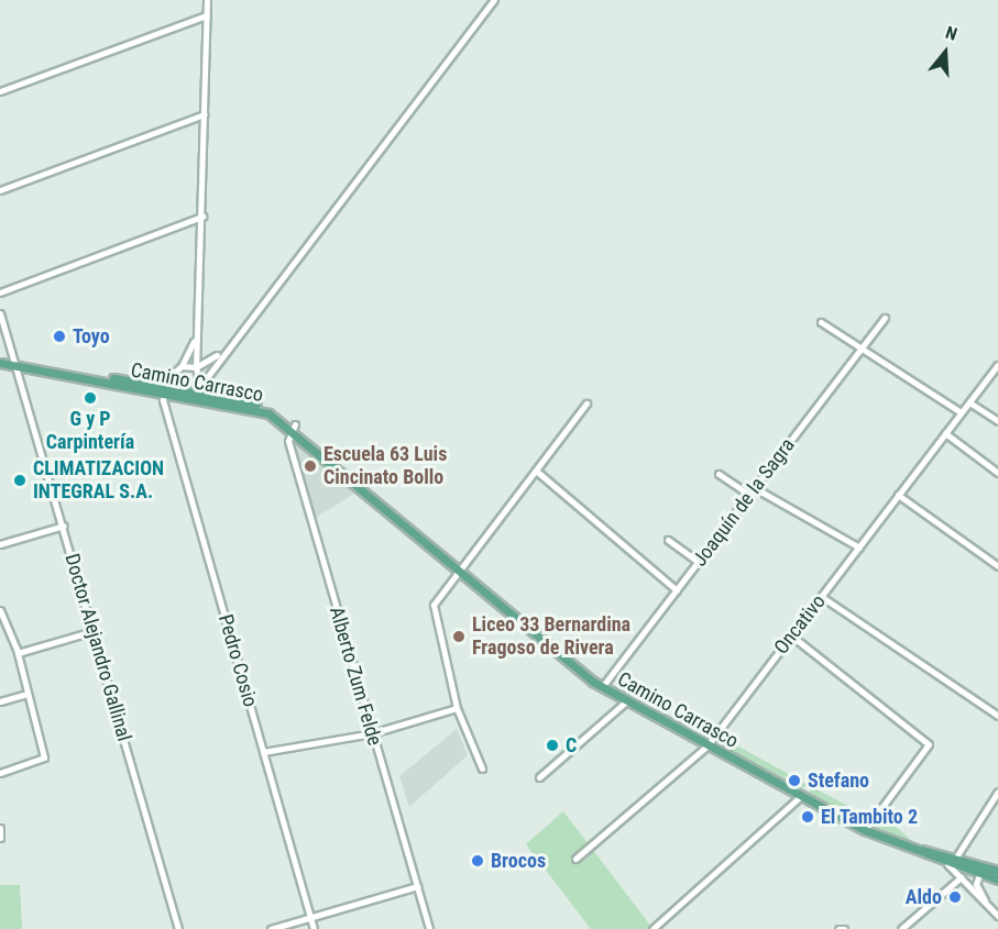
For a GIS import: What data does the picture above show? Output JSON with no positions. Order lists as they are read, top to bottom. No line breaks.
{"streets":{"main road":["Camino Carrasco"],"street":["Joaquín de la Sagra","Oncativo","Doctor Alejandro Gallinal","Pedro Cosio","Alberto Zum Felde"]},"crossings":[["Camino Carrasco","Joaquín de la Sagra"],["Camino Carrasco","Oncativo"],["Camino Carrasco","Doctor Alejandro Gallinal"],["Camino Carrasco","Pedro Cosio"],["Camino Carrasco","Alberto Zum Felde"]],"places":["Toyo","G y P Carpintería","Escuela 63 Luis Cincinato Bollo","CLIMATIZACION INTEGRAL S.A.","Liceo 33 Bernardina Fragoso de Rivera","C","Stefano","El Tambito 2","Brocos","Aldo"],"north":"top"}
